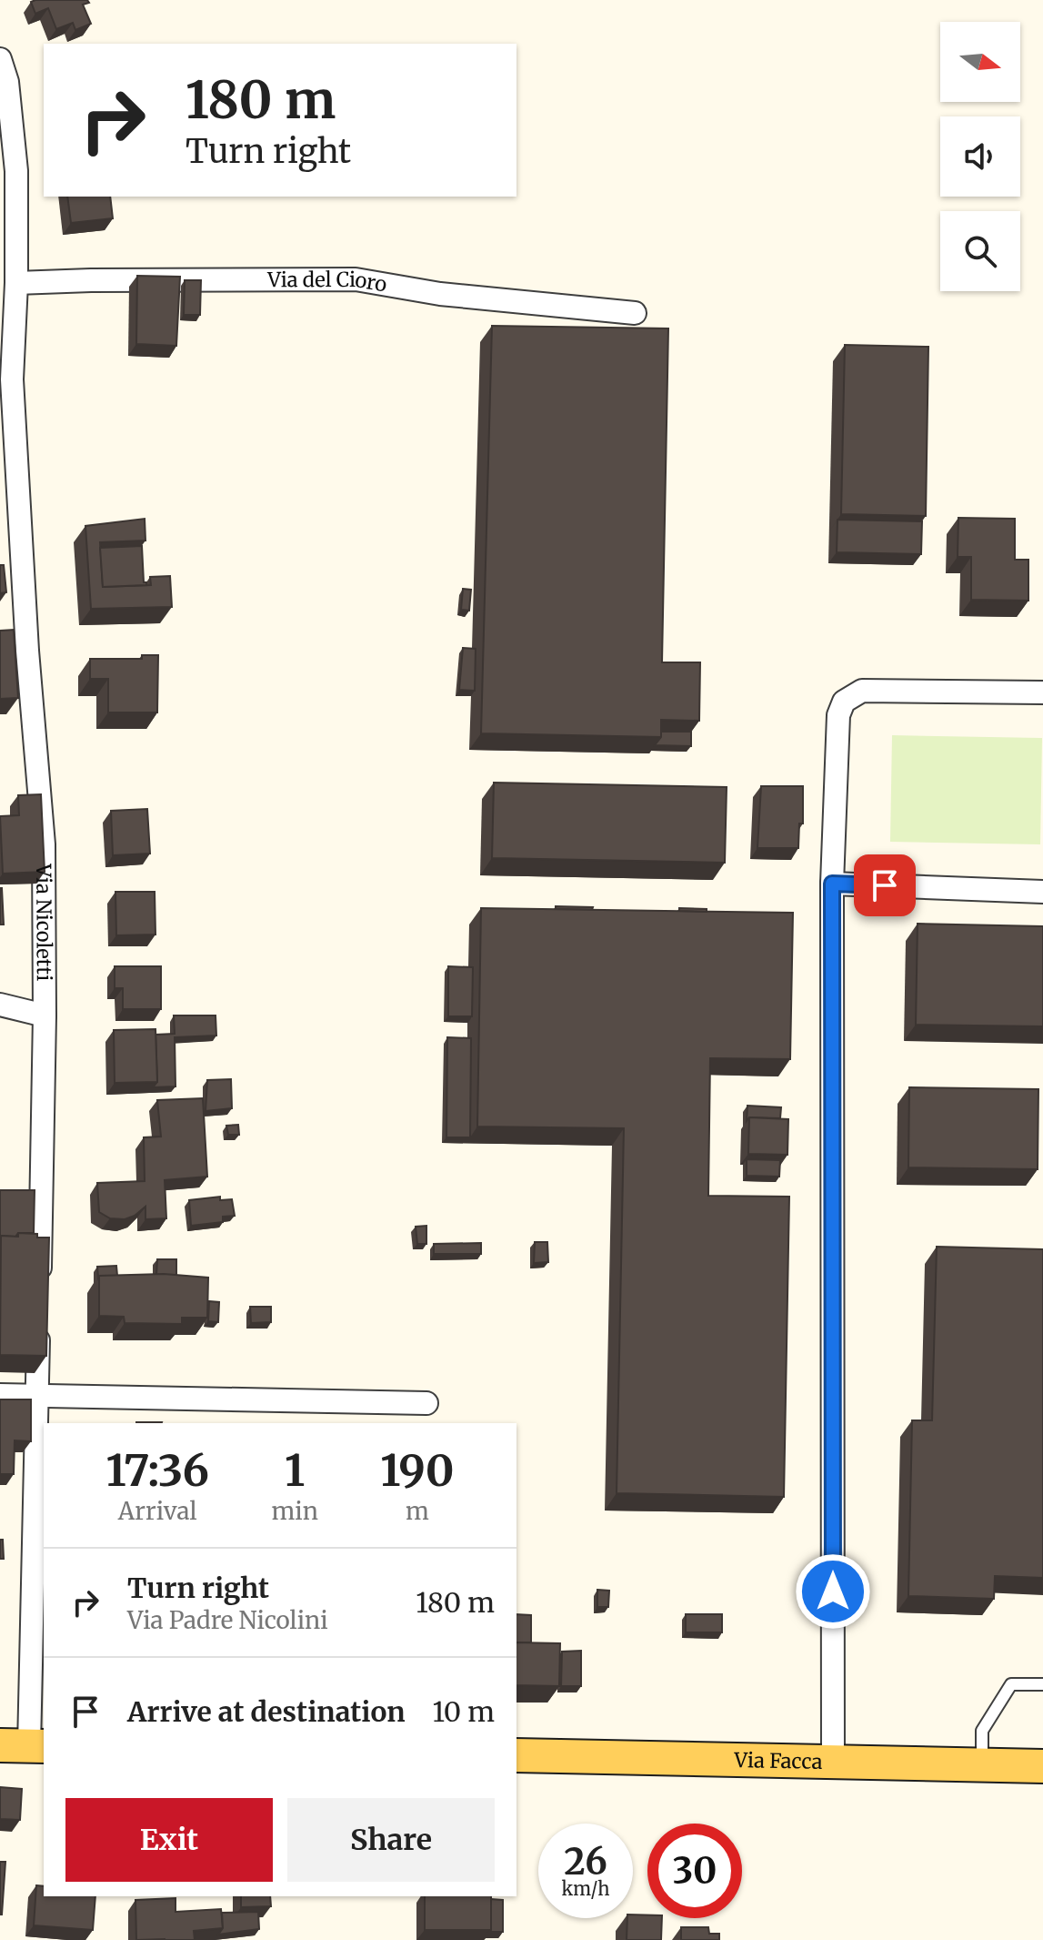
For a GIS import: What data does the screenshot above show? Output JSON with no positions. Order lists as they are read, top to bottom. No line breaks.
{"streets":{"main road":["Via Facca"],"street":["Via del Cioro","Via Nicoletti"]},"crossings":[["Via del Cioro","Via Nicoletti"]],"north":"right","page":{"turn":["180 m","Turn right"],"eta":["17:36","Arrival","1","min","190","m"],"list":[{"name":"Turn right","note":"Via Padre Nicolini","value":"180 m"},{"name":"Arrive at destination","value":"10 m"}],"buttons":["Exit","Share"],"speed":"26 km/h","limit":"30"}}
